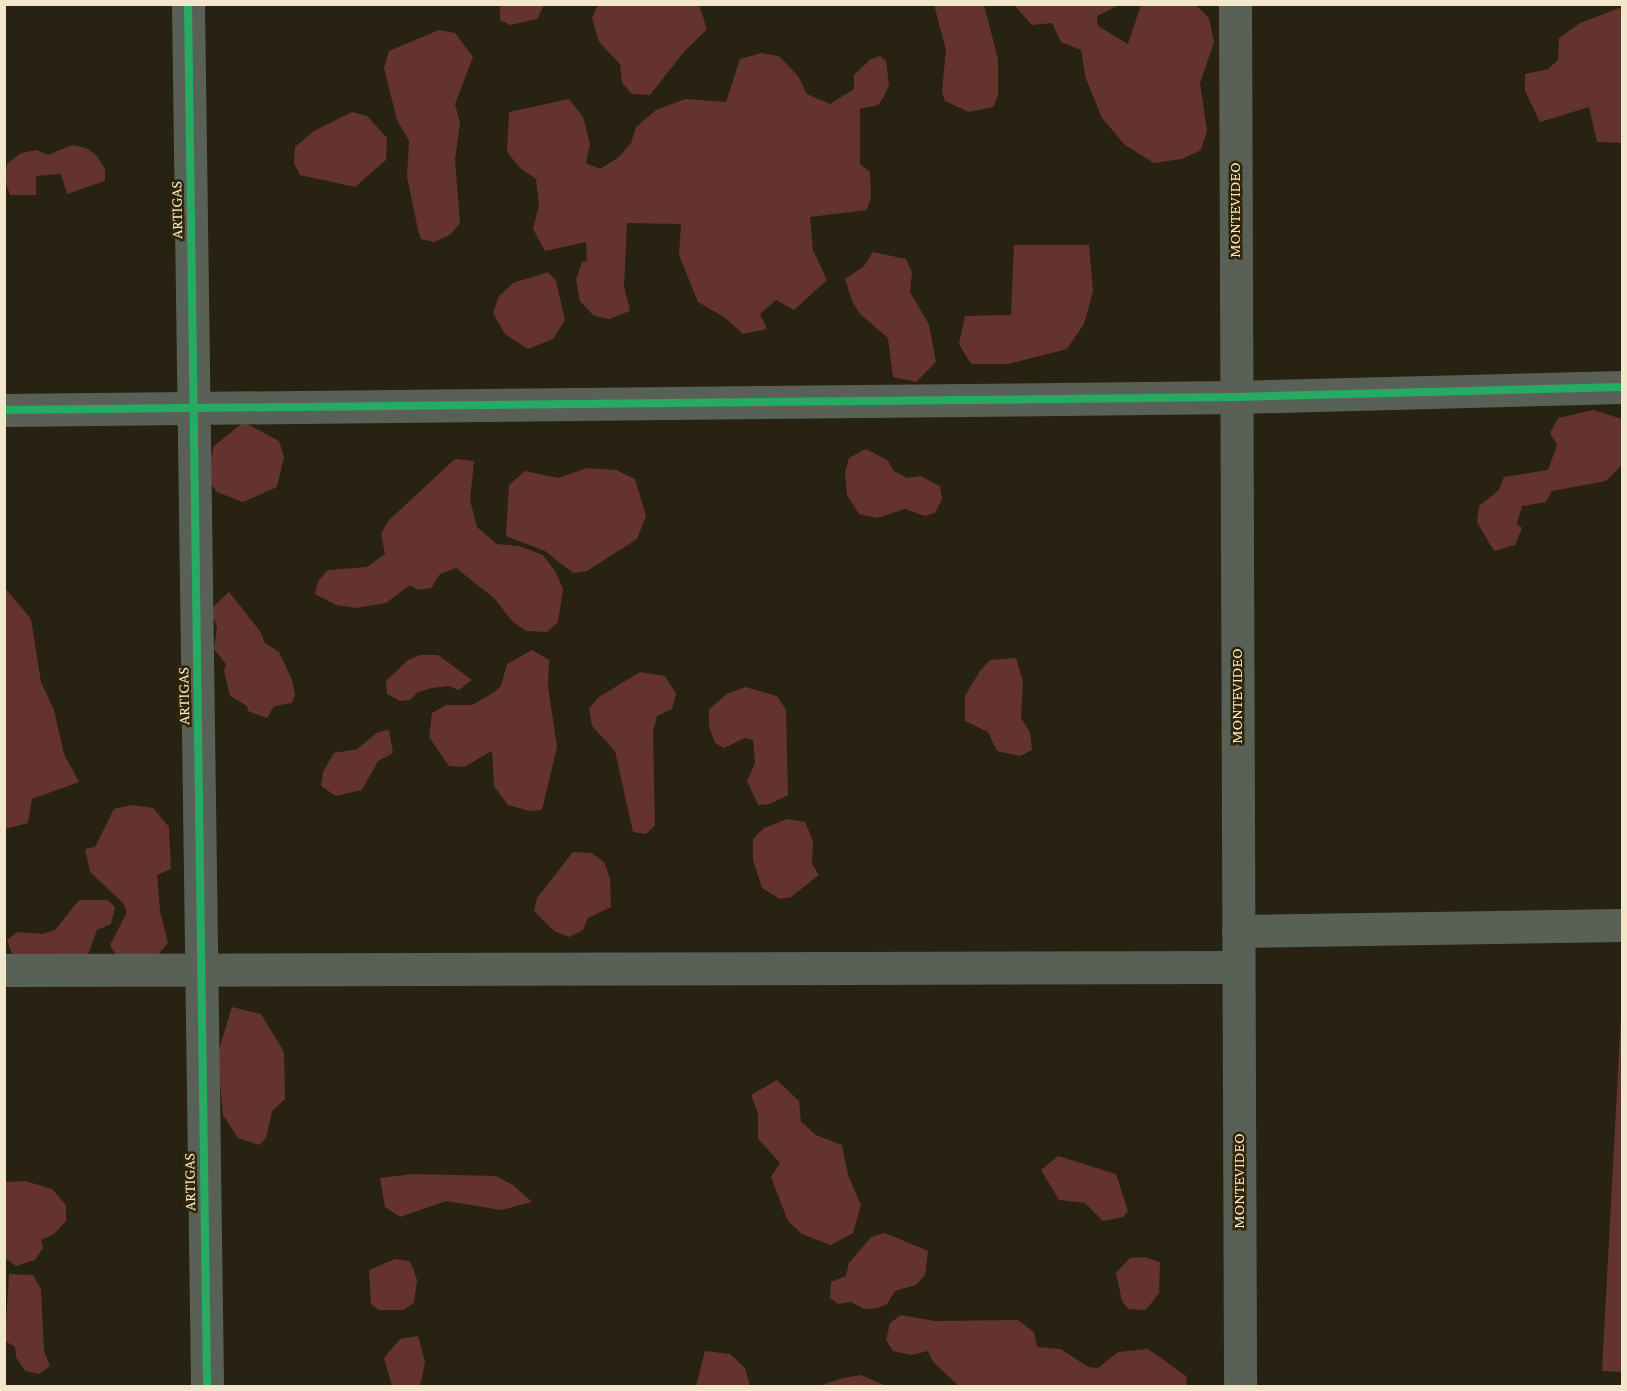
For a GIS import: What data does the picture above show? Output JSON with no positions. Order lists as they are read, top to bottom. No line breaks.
{"streets":{"street":["ARTIGAS","MONTEVIDEO"]}}
